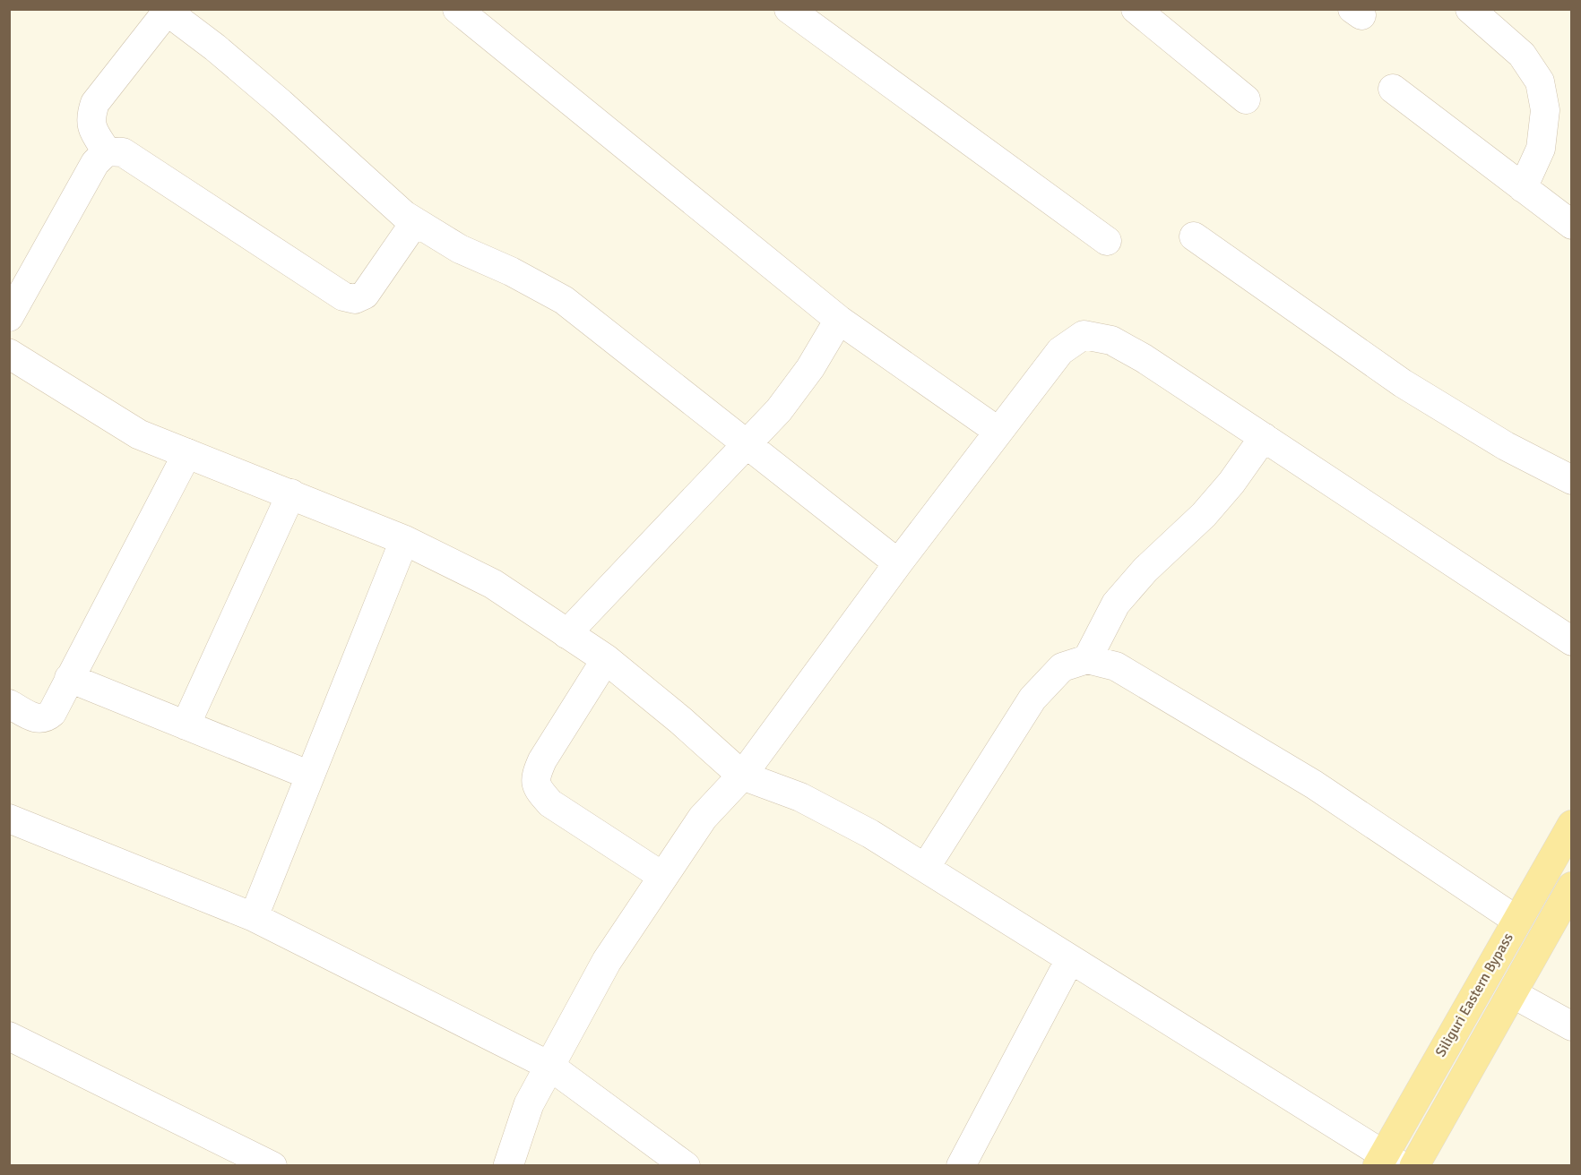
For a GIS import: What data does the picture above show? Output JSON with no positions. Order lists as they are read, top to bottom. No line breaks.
{"streets":{"main road":["Siliguri Eastern Bypass"]}}
